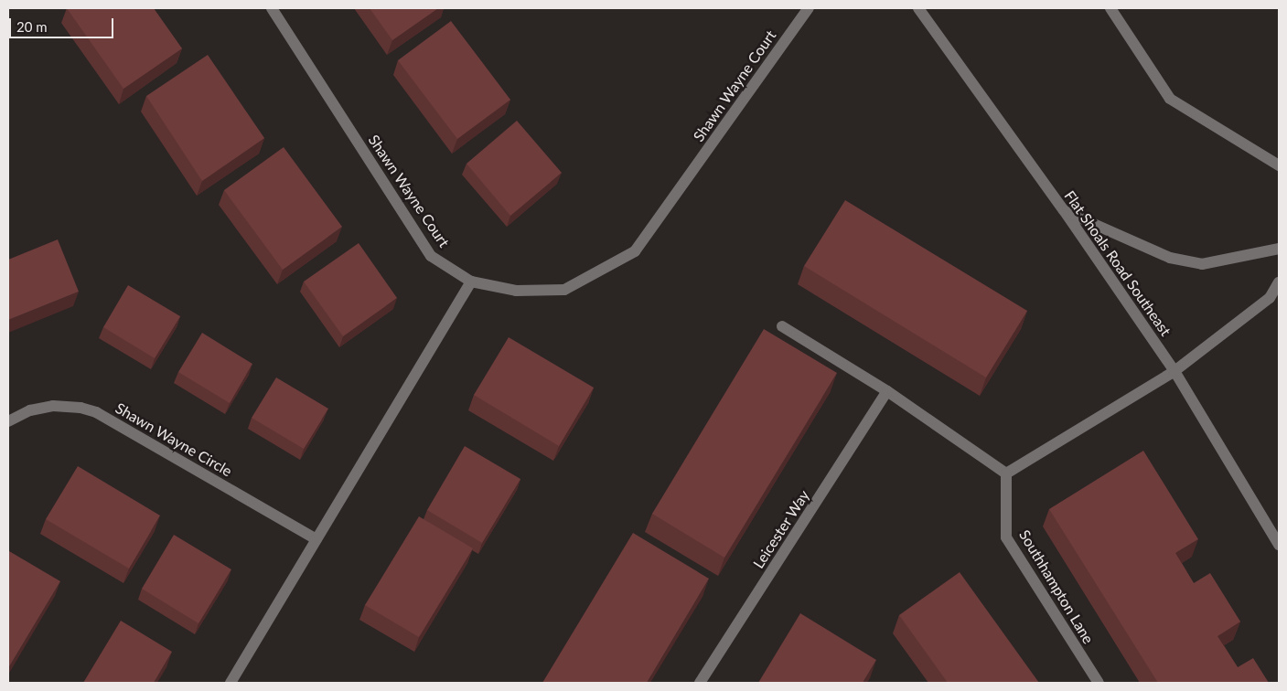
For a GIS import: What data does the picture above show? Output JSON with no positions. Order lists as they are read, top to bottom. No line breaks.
{"streets":{"street":["Shawn Wayne Court","Flat Shoals Road Southeast","Shawn Wayne Circle","Leicester Way","Southhampton Lane"]},"scale_bar":"20 m"}
